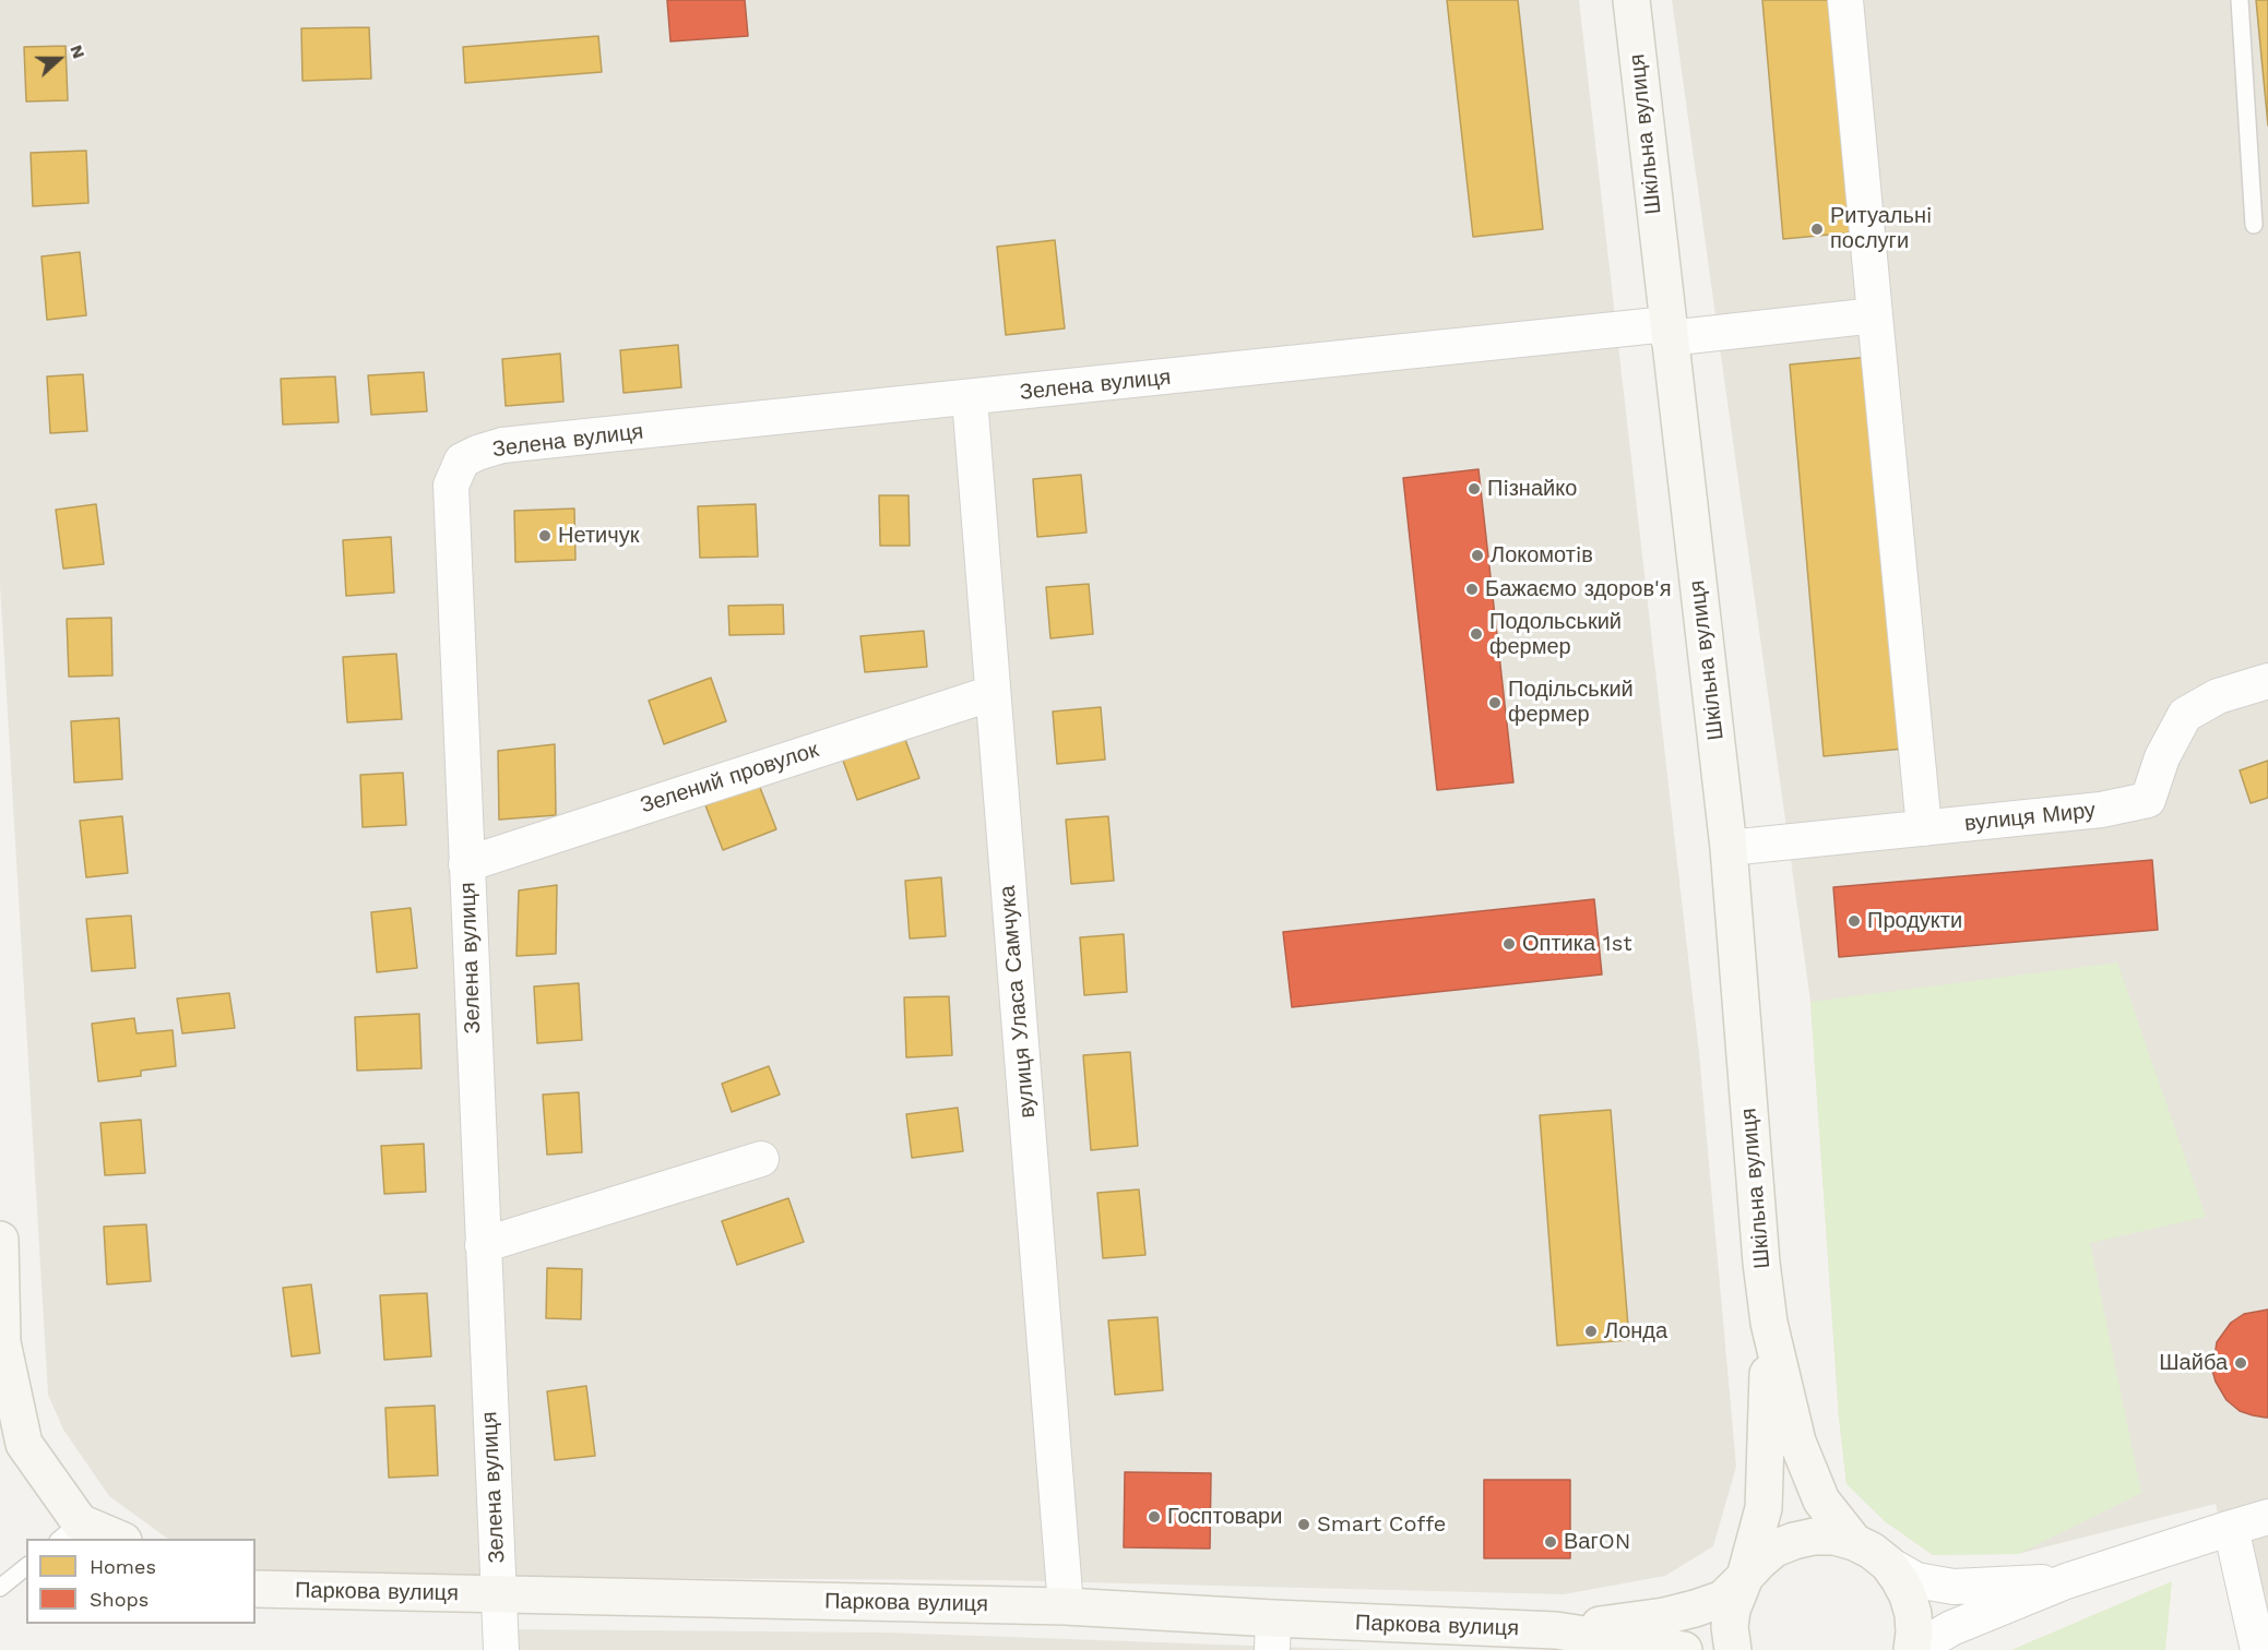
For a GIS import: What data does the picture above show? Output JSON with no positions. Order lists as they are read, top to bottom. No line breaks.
{"streets":{"main road":["Шкільна вулиця","Паркова вулиця"],"street":["Зелена вулиця","Зелений провулок","вулиця Миру","вулиця Уласа Самчука"]},"crossings":[["Шкільна вулиця","Зелена вулиця"],["Шкільна вулиця","вулиця Миру"],["Шкільна вулиця","Паркова вулиця"],["Зелена вулиця","Зелений провулок"],["Зелена вулиця","вулиця Уласа Самчука"],["Зелена вулиця","Паркова вулиця"],["Зелений провулок","вулиця Уласа Самчука"],["вулиця Уласа Самчука","Паркова вулиця"]],"places":["Ритуальнi послуги","Пiзнайко","Нетичук","Локомотiв","Бажаємо здоров'я","Подольський фермер","Подільський фермер","Продукти","Оптика 1st","Лонда","Шайба","Госптовари","Smart Coffe","ВагON"],"legend":["Homes","Shops"],"north":"right"}
